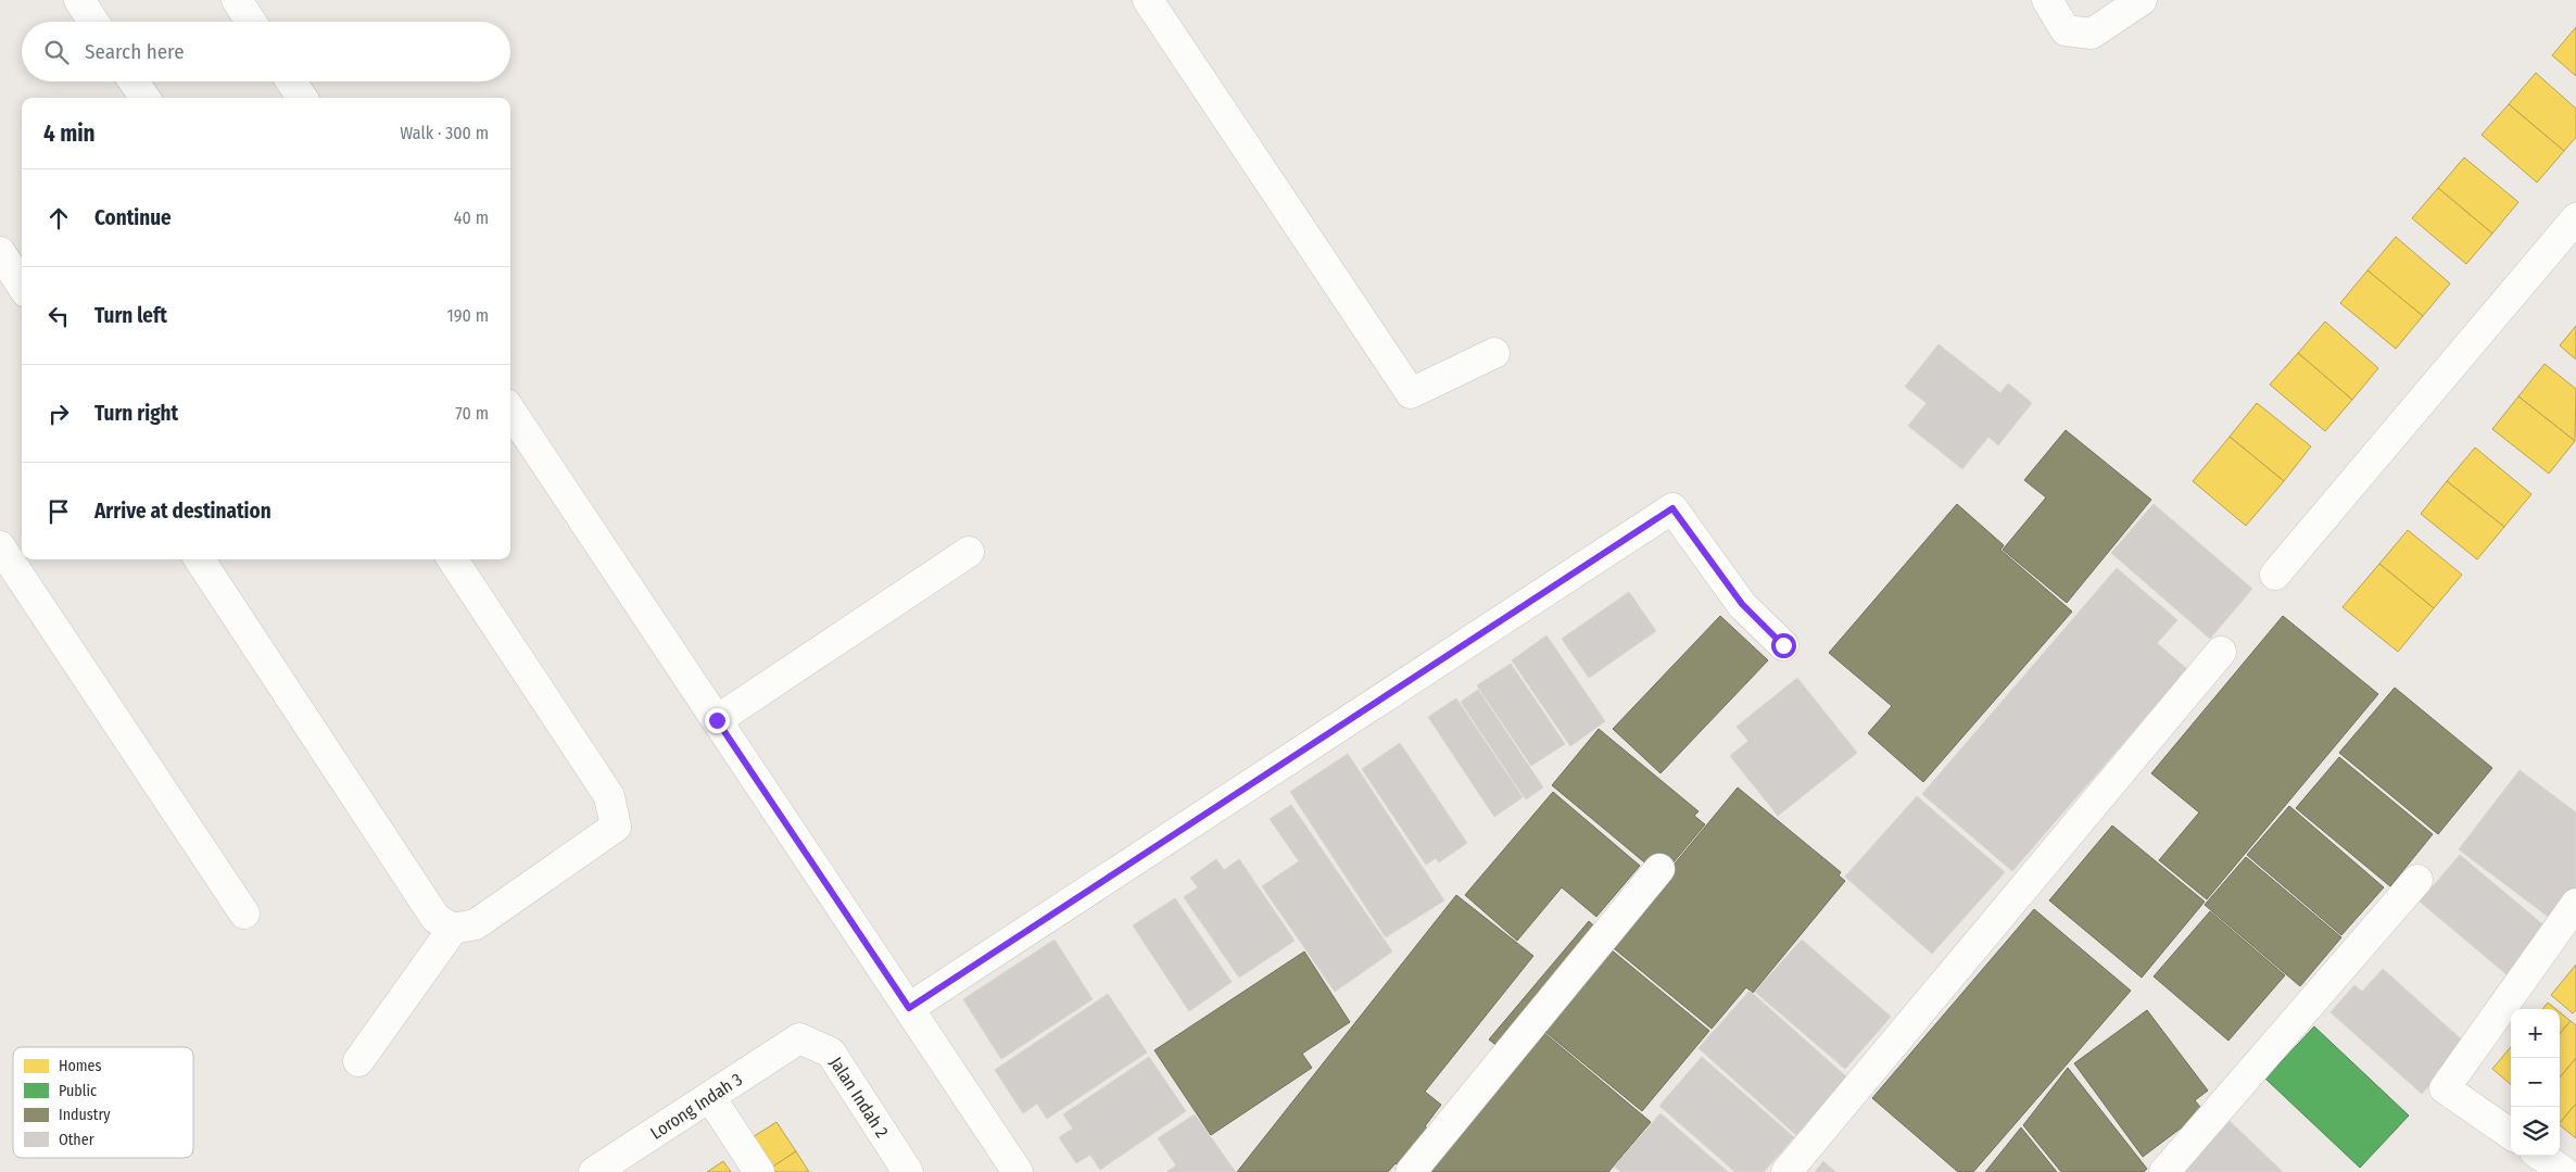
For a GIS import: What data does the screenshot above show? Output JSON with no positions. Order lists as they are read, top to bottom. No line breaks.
{"streets":{"street":["Jalan Indah 2","Lorong Indah 3"]},"crossings":[["Jalan Indah 2","Lorong Indah 3"]],"legend":["Homes","Public","Industry","Other"],"page":{"search":"Search here","heading":["4 min","Walk · 300 m"],"list":[["Continue","40 m"],["Turn left","190 m"],["Turn right","70 m"],"Arrive at destination"],"map_buttons":["+","−"]}}
